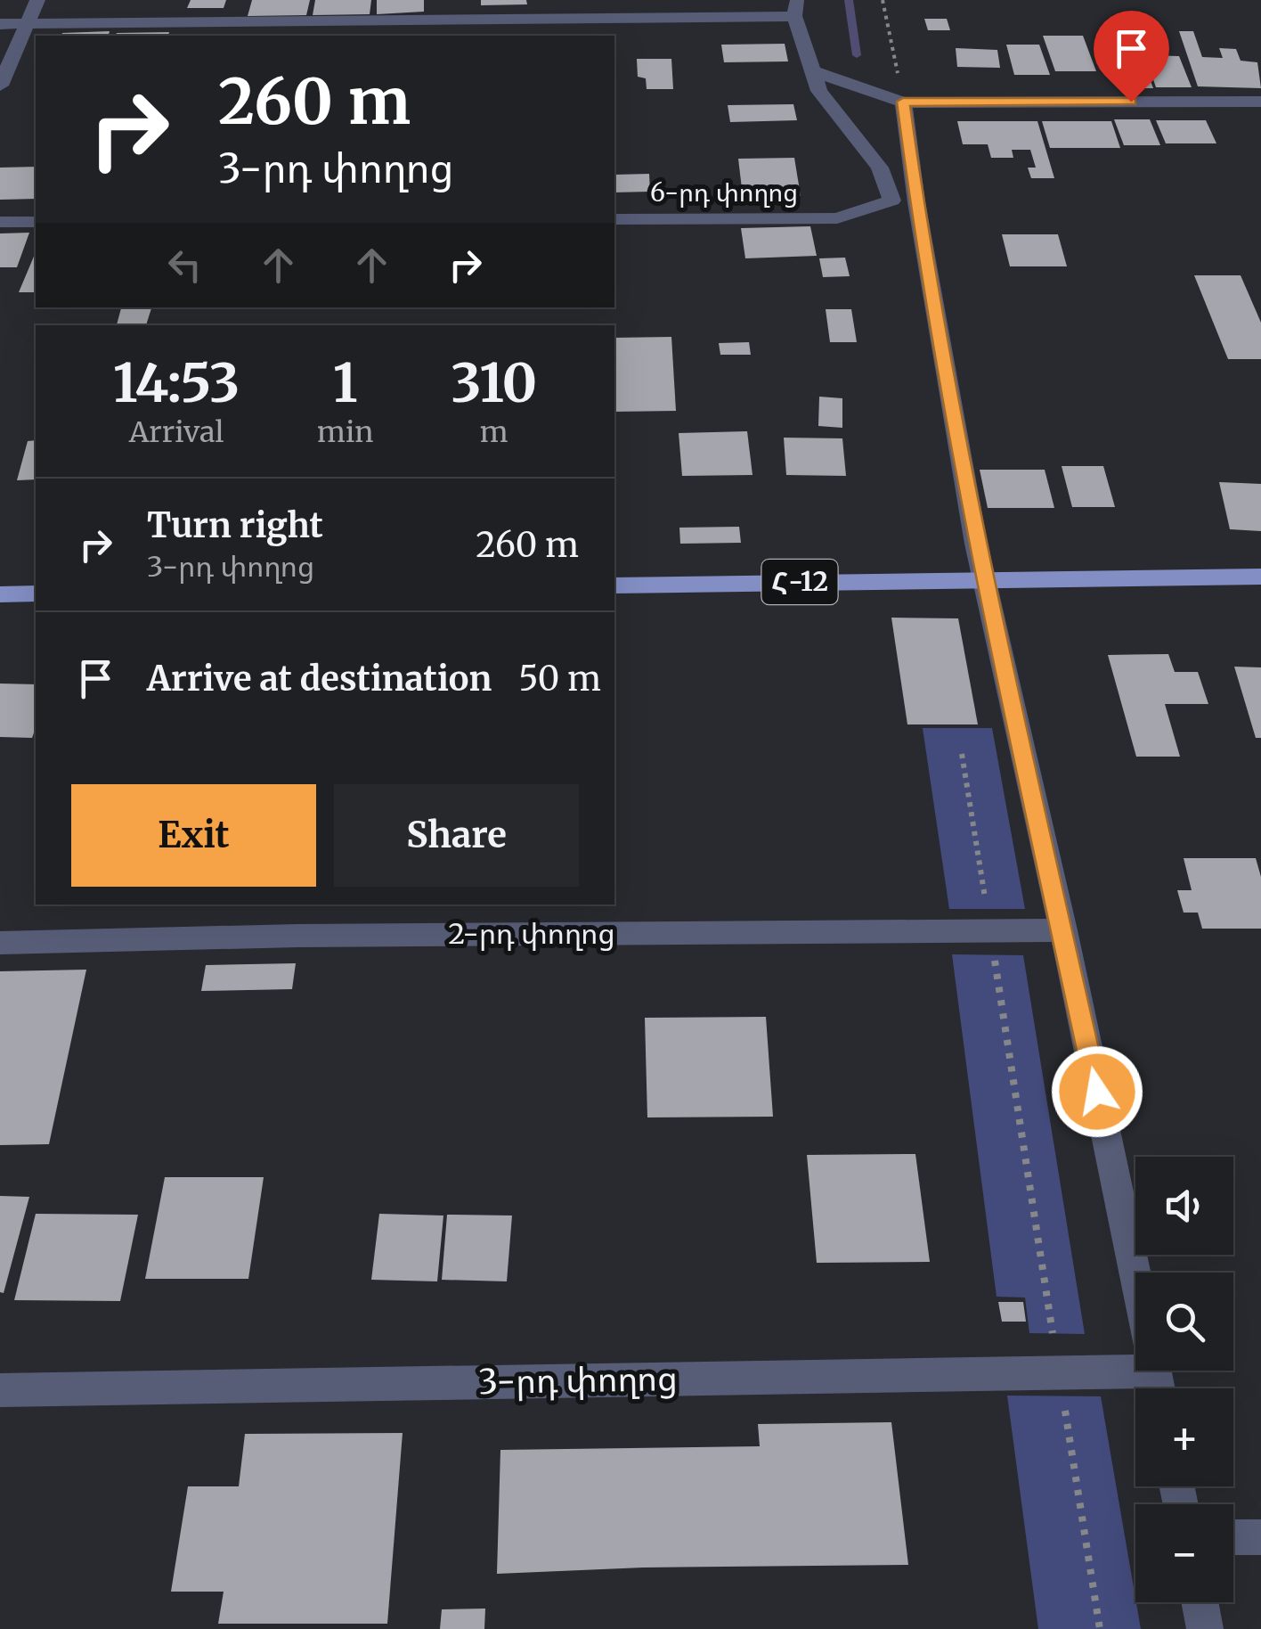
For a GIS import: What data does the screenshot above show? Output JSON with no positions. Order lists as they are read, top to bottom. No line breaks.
{"streets":{"main road":["Հ-12"],"street":["6-րդ փողոց","2-րդ փողոց","3-րդ փողոց"]},"page":{"turn":["260 m","3-րդ փողոց"],"eta":["14:53","Arrival","1","min","310","m"],"list":[{"name":"Turn right","note":"3-րդ փողոց","value":"260 m"},{"name":"Arrive at destination","value":"50 m"}],"buttons":["Exit","Share"],"map_buttons":["+","−"]}}
